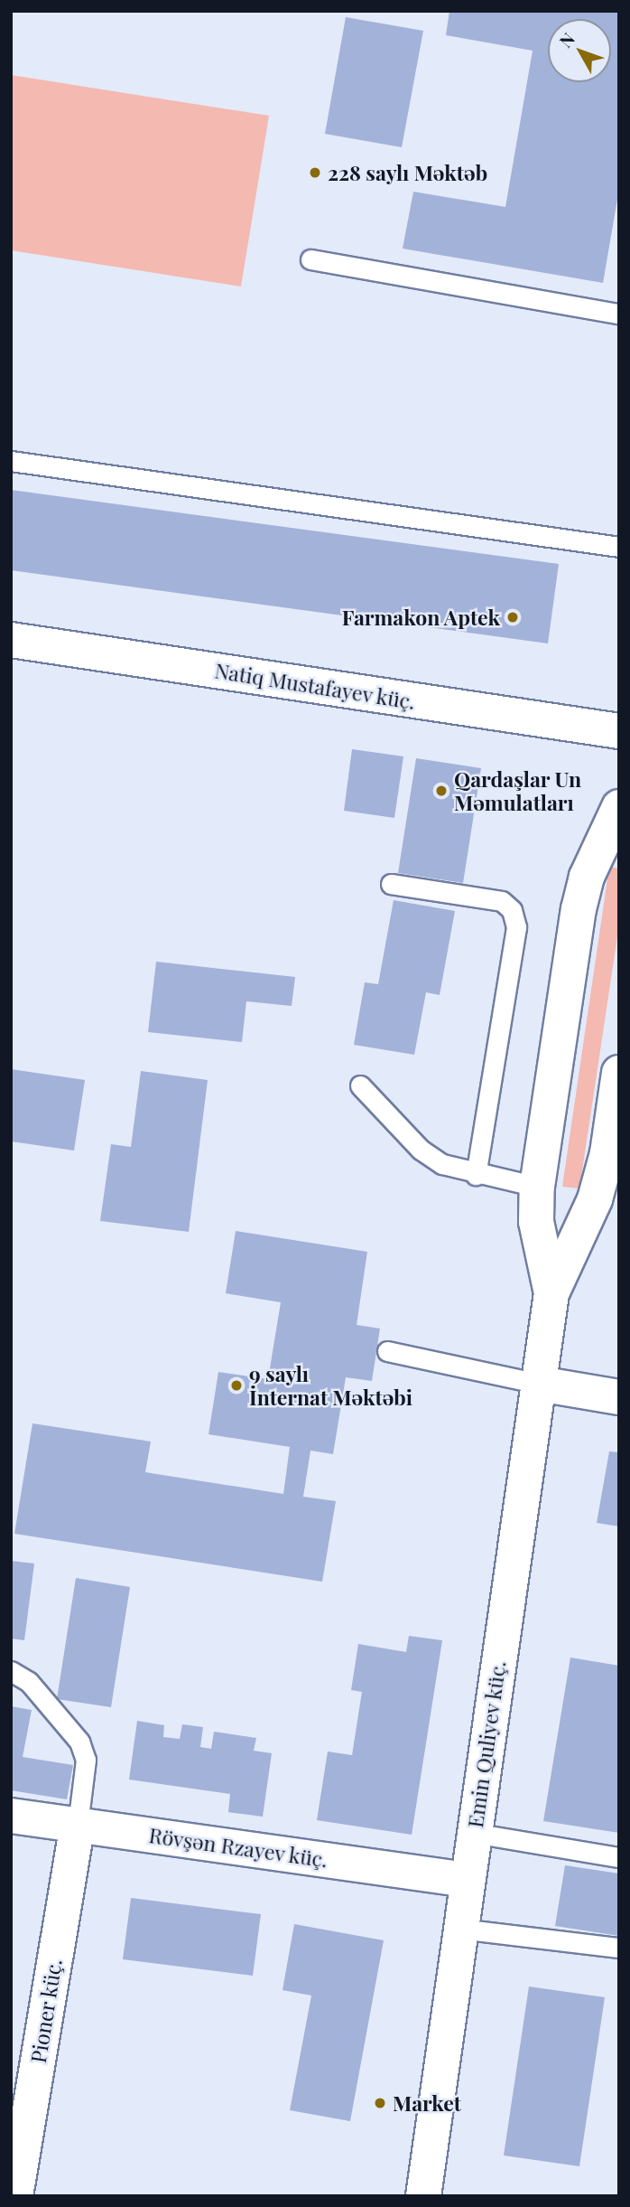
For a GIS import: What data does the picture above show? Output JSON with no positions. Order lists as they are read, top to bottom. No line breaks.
{"streets":{"street":["Natiq Mustafayev küç.","Emin Quliyev küç.","Rövşən Rzayev küç.","Pioner küç."]},"crossings":[["Emin Quliyev küç.","Rövşən Rzayev küç."],["Rövşən Rzayev küç.","Pioner küç."]],"places":["228 saylı Məktəb","Farmakon Aptek","Qardaşlar Un Məmulatları","9 saylı İnternat Məktəbi","Market"],"north":"top left"}
